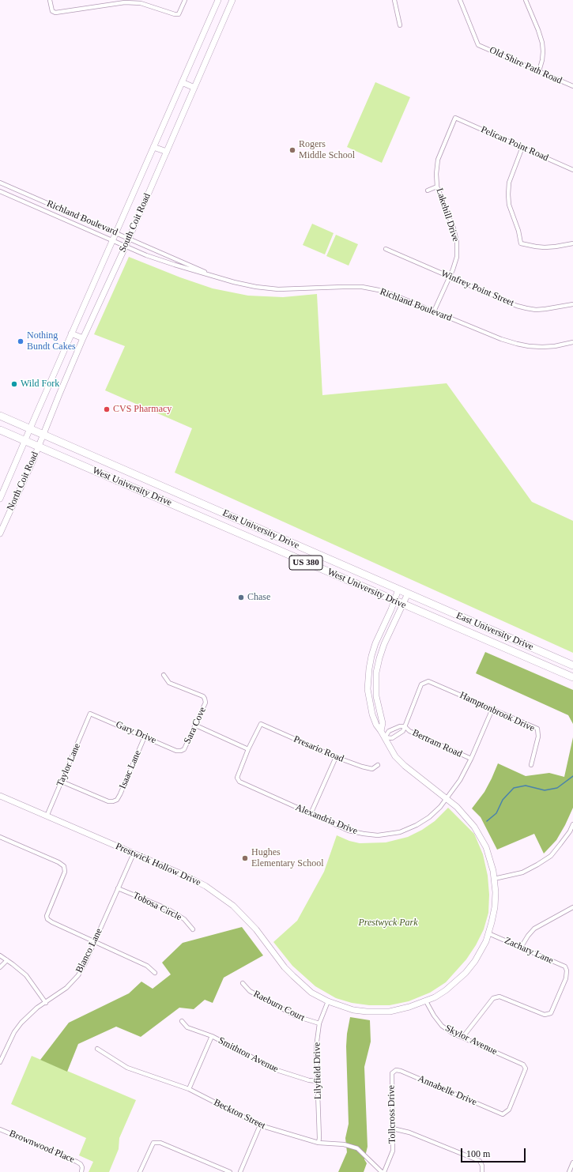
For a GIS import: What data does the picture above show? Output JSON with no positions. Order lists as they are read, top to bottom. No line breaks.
{"streets":{"highway":["West University Drive","East University Drive","US 380"],"main road":["South Coit Road","North Coit Road","Prestwick Hollow Drive"],"street":["Old Shire Path Road","Pelican Point Road","Lakehill Drive","Richland Boulevard","Winfrey Point Street","Hamptonbrook Drive","Sara Cove","Gary Drive","Bertram Road","Presario Road","Taylor Lane","Isaac Lane","Alexandria Drive","Tobosa Circle","Blanco Lane","Zachary Lane","Raeburn Court","Skylor Avenue","Smithton Avenue","Lilyfield Drive","Annabelle Drive","Beckton Street","Tollcross Drive","Brownwood Place"]},"crossings":[["Pelican Point Road","Lakehill Drive"],["Lakehill Drive","Richland Boulevard"],["Lakehill Drive","Winfrey Point Street"],["Richland Boulevard","South Coit Road"],["South Coit Road","North Coit Road"],["South Coit Road","West University Drive"],["South Coit Road","East University Drive"],["South Coit Road","US 380"],["North Coit Road","West University Drive"],["North Coit Road","US 380"],["West University Drive","US 380"],["West University Drive","Prestwick Hollow Drive"],["East University Drive","Prestwick Hollow Drive"],["Hamptonbrook Drive","Bertram Road"],["Hamptonbrook Drive","Alexandria Drive"],["Sara Cove","Gary Drive"],["Gary Drive","Taylor Lane"],["Gary Drive","Isaac Lane"],["Bertram Road","Alexandria Drive"],["Presario Road","Alexandria Drive"],["Taylor Lane","Isaac Lane"],["Taylor Lane","Prestwick Hollow Drive"],["Alexandria Drive","Prestwick Hollow Drive"],["Prestwick Hollow Drive","Blanco Lane"],["Prestwick Hollow Drive","Zachary Lane"],["Prestwick Hollow Drive","Skylor Avenue"],["Prestwick Hollow Drive","Lilyfield Drive"],["Tobosa Circle","Blanco Lane"],["Zachary Lane","Skylor Avenue"],["Raeburn Court","Lilyfield Drive"],["Skylor Avenue","Annabelle Drive"],["Smithton Avenue","Lilyfield Drive"],["Lilyfield Drive","Beckton Street"],["Annabelle Drive","Tollcross Drive"],["Beckton Street","Tollcross Drive"]],"parks":["Prestwyck Park"],"places":["Rogers Middle School","Nothing Bundt Cakes","Wild Fork","CVS Pharmacy","Chase","Hughes Elementary School"],"scale_bar":"100 m"}
